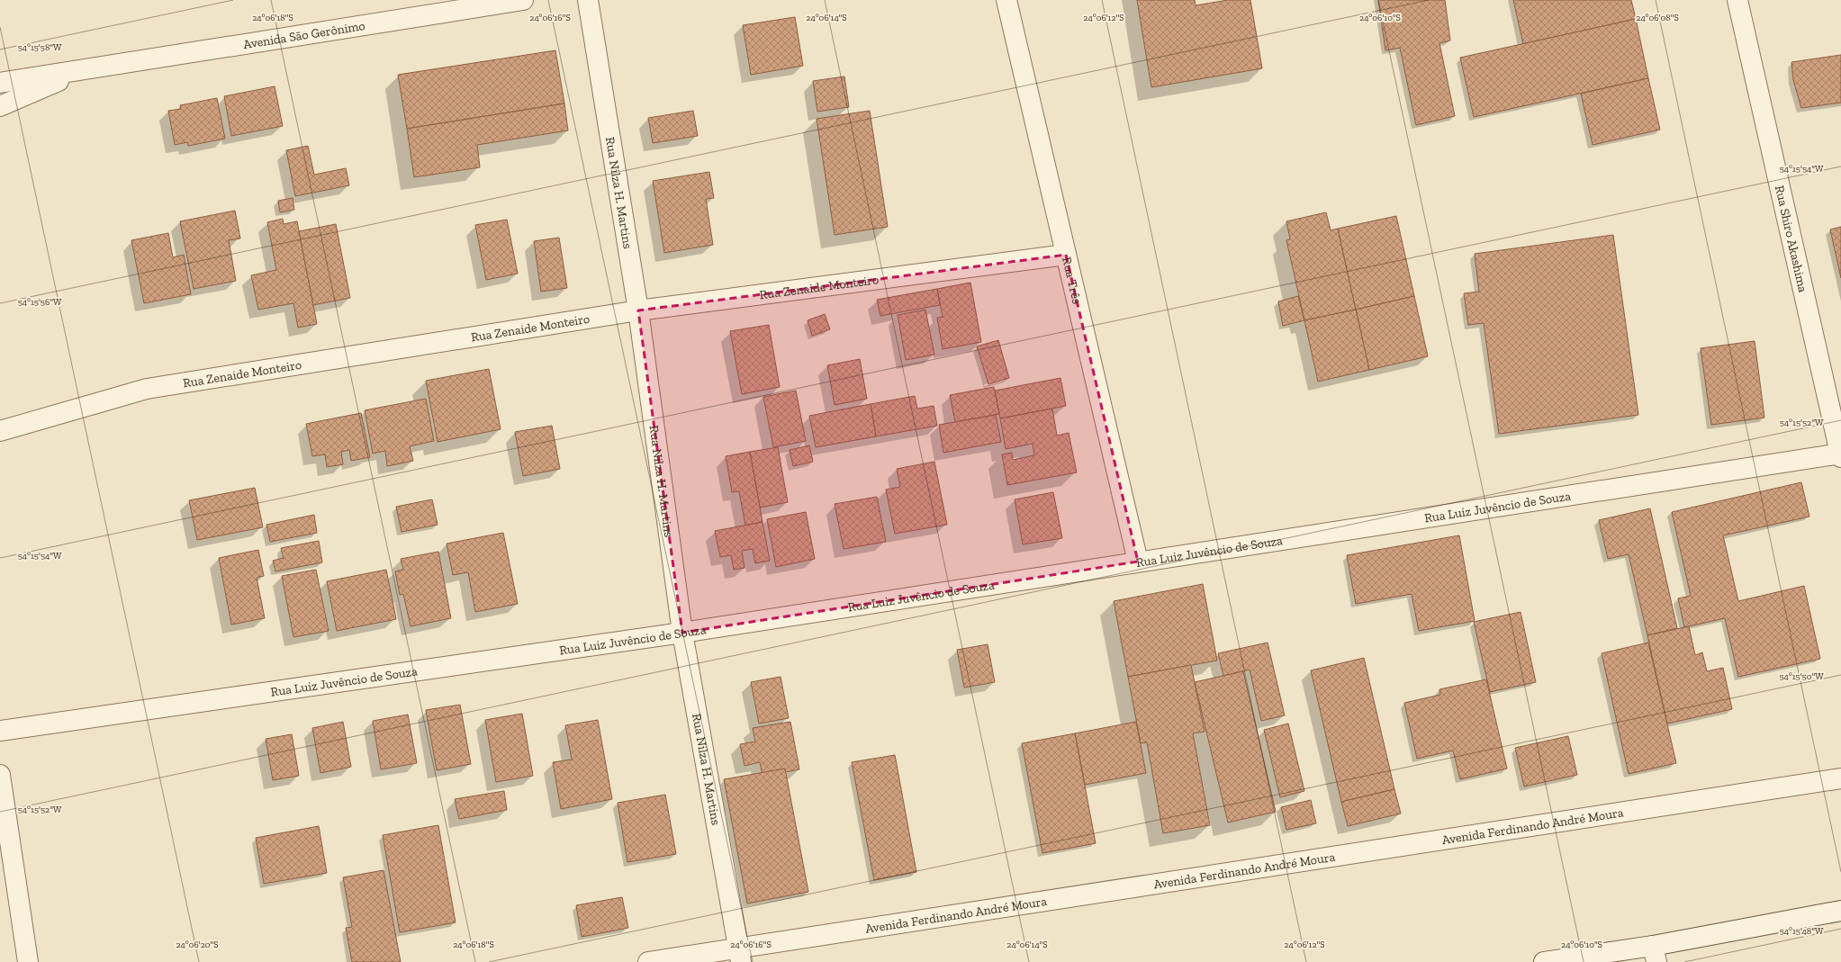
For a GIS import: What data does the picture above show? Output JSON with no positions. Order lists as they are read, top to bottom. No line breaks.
{"streets":{"street":["Avenida São Gerônimo","Rua Nilza H. Martins","Rua Shiro Akashima","Rua Três","Rua Zenaide Monteiro","Rua Luiz Juvêncio de Souza","Avenida Ferdinando André Moura"]},"crossings":[["Rua Nilza H. Martins","Rua Zenaide Monteiro"],["Rua Nilza H. Martins","Rua Luiz Juvêncio de Souza"],["Rua Nilza H. Martins","Avenida Ferdinando André Moura"],["Rua Shiro Akashima","Rua Luiz Juvêncio de Souza"],["Rua Três","Rua Zenaide Monteiro"],["Rua Três","Rua Luiz Juvêncio de Souza"]],"coordinates":["24°06'18\"S","24°06'16\"S","24°06'14\"S","24°06'12\"S","24°06'10\"S","24°06'08\"S","54°15'58\"W","54°15'54\"W","54°15'56\"W","54°15'52\"W","54°15'50\"W","54°15'48\"W","24°06'20\"S"]}
